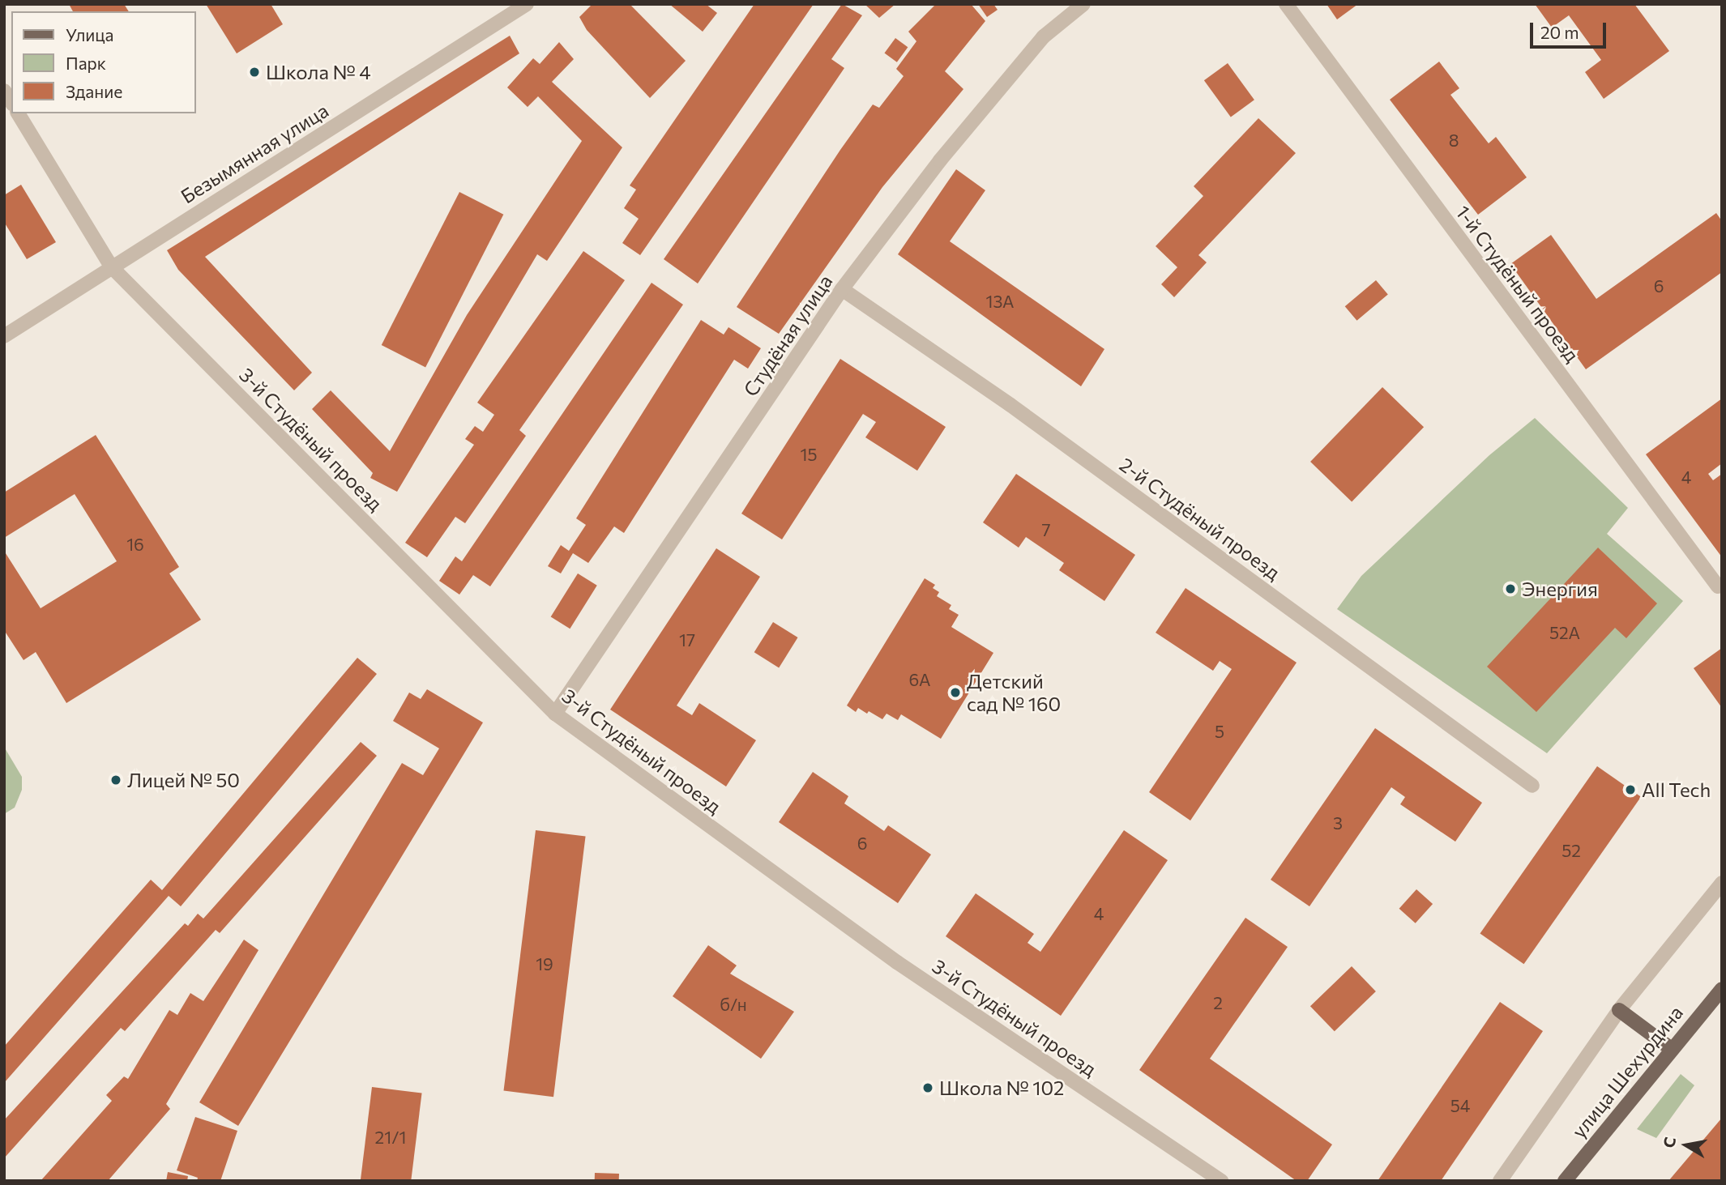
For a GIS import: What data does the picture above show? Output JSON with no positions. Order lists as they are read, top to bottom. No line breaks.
{"streets":{"main road":["улица Шехурдина"],"street":["Безымянная улица","1-й Студёный проезд","Студёная улица","3-й Студёный проезд","2-й Студёный проезд"]},"crossings":[["Безымянная улица","3-й Студёный проезд"],["Студёная улица","3-й Студёный проезд"],["Студёная улица","2-й Студёный проезд"]],"places":["Школа № 4","Энергия","Детский сад № 160","Лицей № 50","All Tech","Школа № 102"],"house_numbers":["8","6","13А","15","4","7","16","52А","17","6А","5","3","6","52","4","19","2","б/н","54","21/1"],"legend":["Улица","Парк","Здание"],"scale_bar":"20 m","north":"left"}
